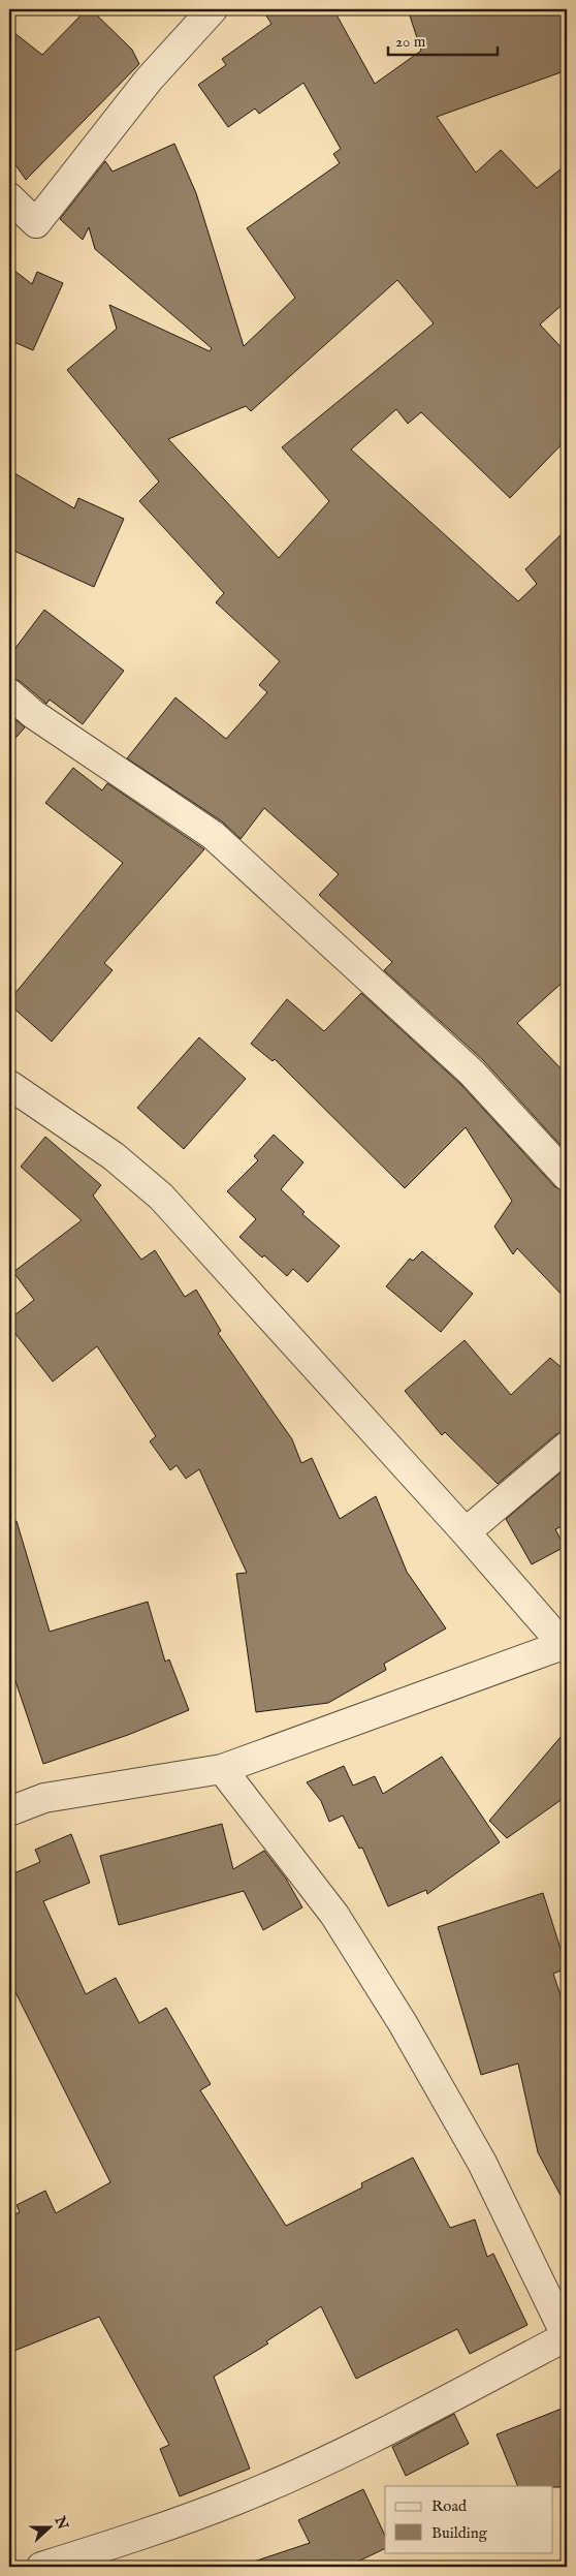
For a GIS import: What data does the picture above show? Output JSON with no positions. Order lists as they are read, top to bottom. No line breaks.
{"legend":["Road","Building"],"scale_bar":"20 m","north":"right"}
